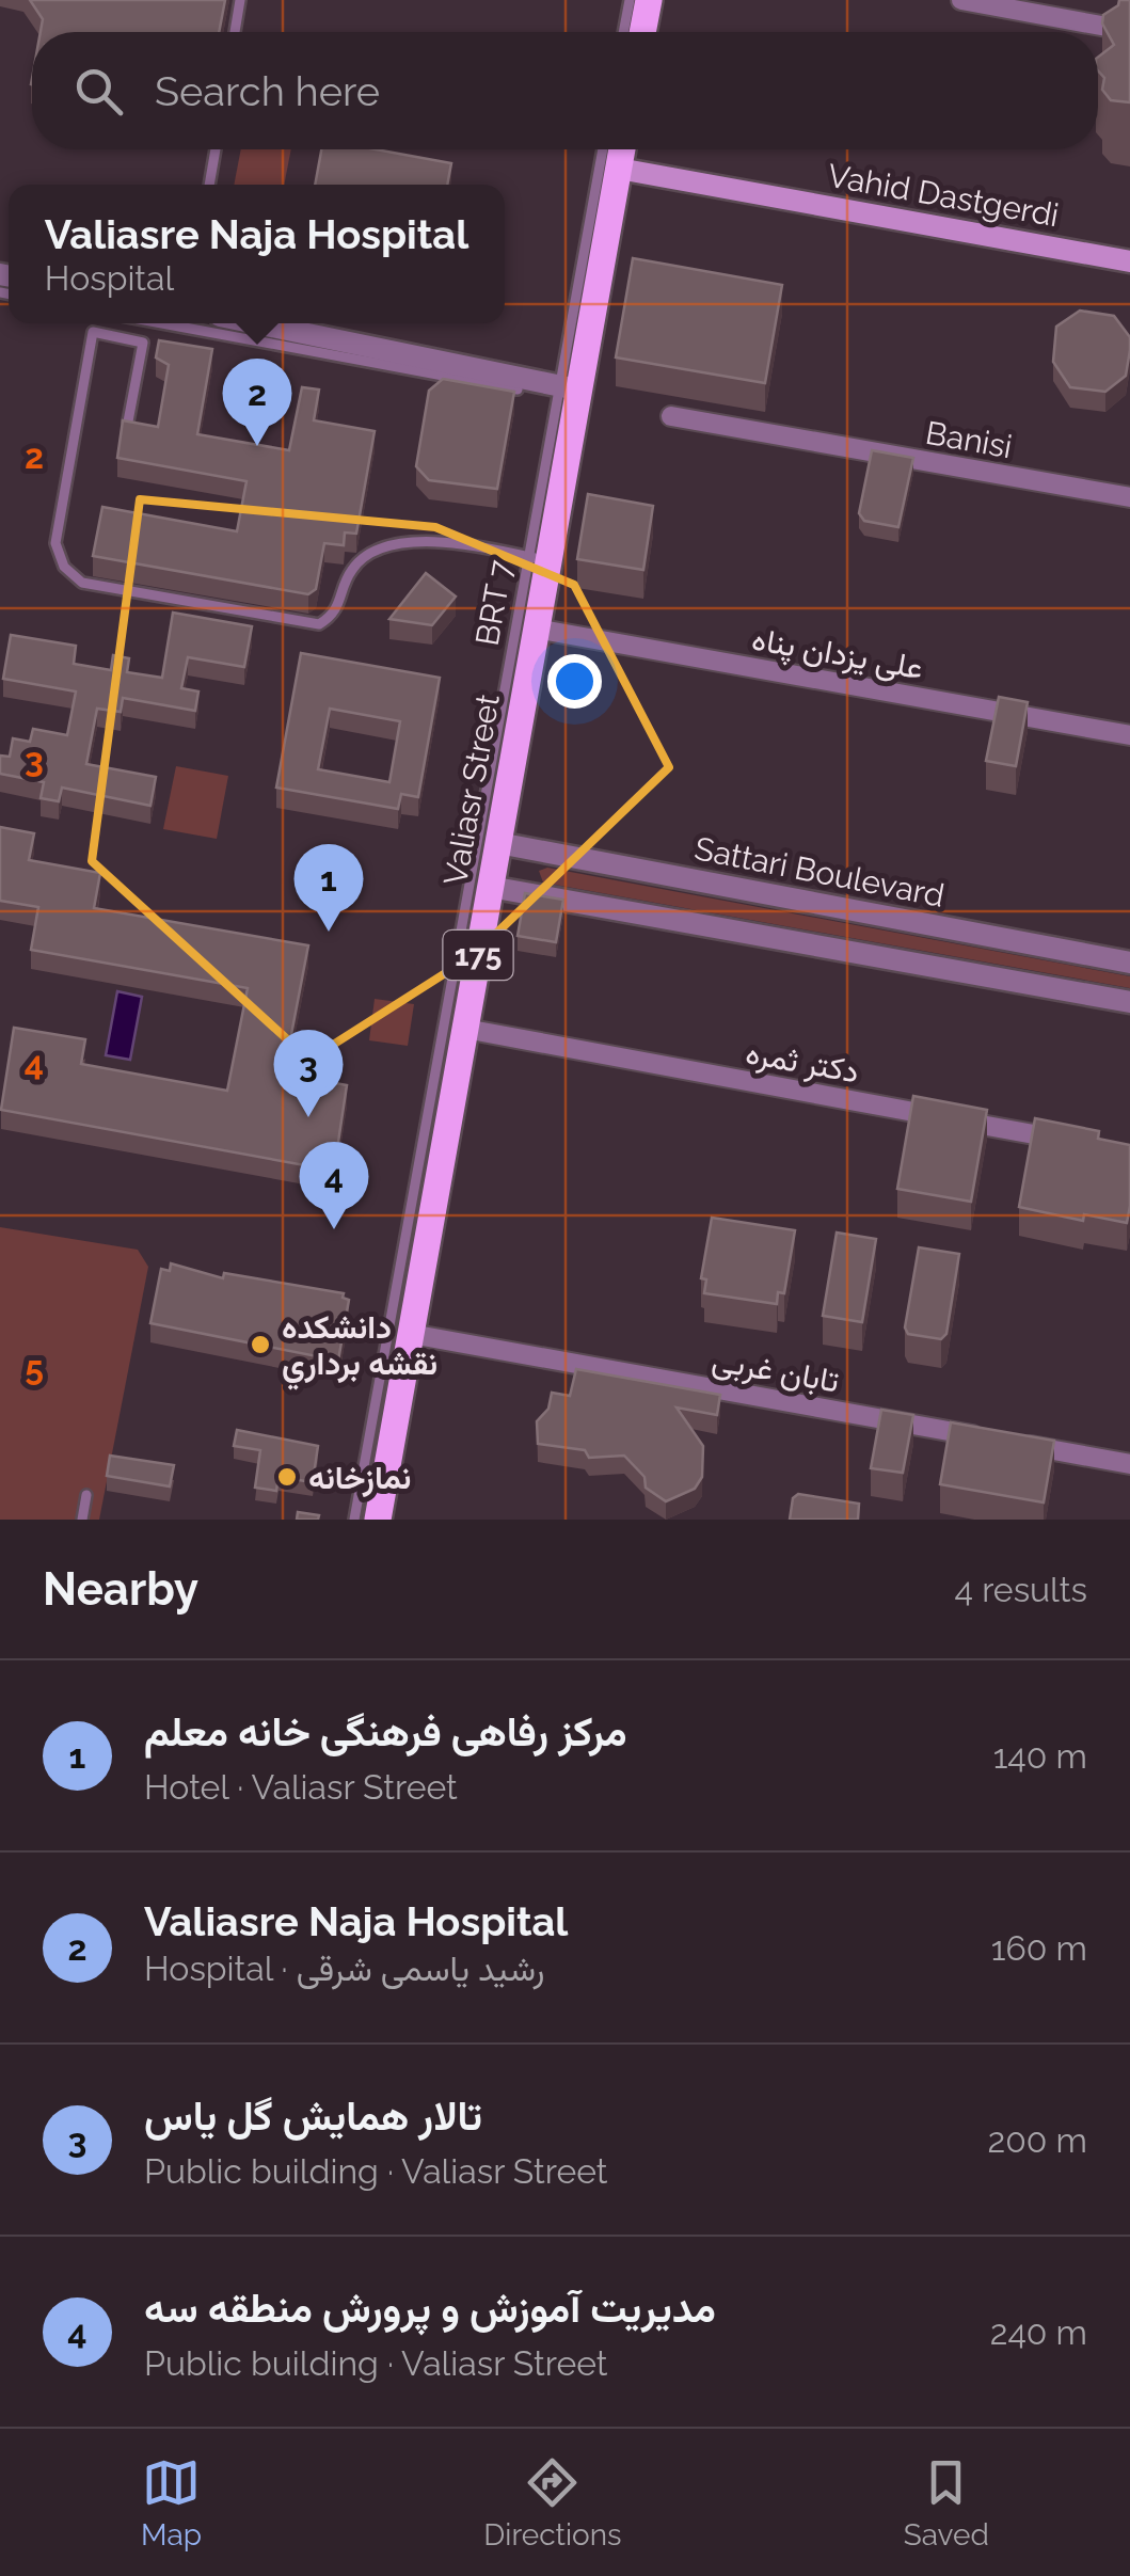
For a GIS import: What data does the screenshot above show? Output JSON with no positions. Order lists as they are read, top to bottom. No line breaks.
{"streets":{"main road":["Vahid Dastgerdi","Valiasr Street","175"],"street":["Banisi","علی یزدان پناه","Sattari Boulevard","دکتر ثمره","تابان غربی"],"lane":["BRT 7"]},"crossings":[["Vahid Dastgerdi","Valiasr Street"],["BRT 7","Valiasr Street"],["علی یزدان پناه","Valiasr Street"],["Valiasr Street","Sattari Boulevard"],["Valiasr Street","دکتر ثمره"],["Valiasr Street","تابان غربی"]],"places":["دانشكده نقشه برداري","نمازخانه"],"page":{"search":"Search here","popup":["Valiasre Naja Hospital","Hospital"],"pins":["2","1","3","4"],"heading":["Nearby","4 results"],"list":[{"mark":"1","name":"مرکز رفاهی فرهنگی خانه معلم","note":"Hotel · Valiasr Street","value":"140 m"},{"mark":"2","name":"Valiasre Naja Hospital","note":"Hospital · رشید یاسمی شرقی","value":"160 m"},{"mark":"3","name":"تالار همایش گل یاس","note":"Public building · Valiasr Street","value":"200 m"},{"mark":"4","name":"مدیریت آموزش و پرورش منطقه سه","note":"Public building · Valiasr Street","value":"240 m"}],"nav":["Map","Directions","Saved"]},"grid":{"rows":["2","3","4","5"]}}
